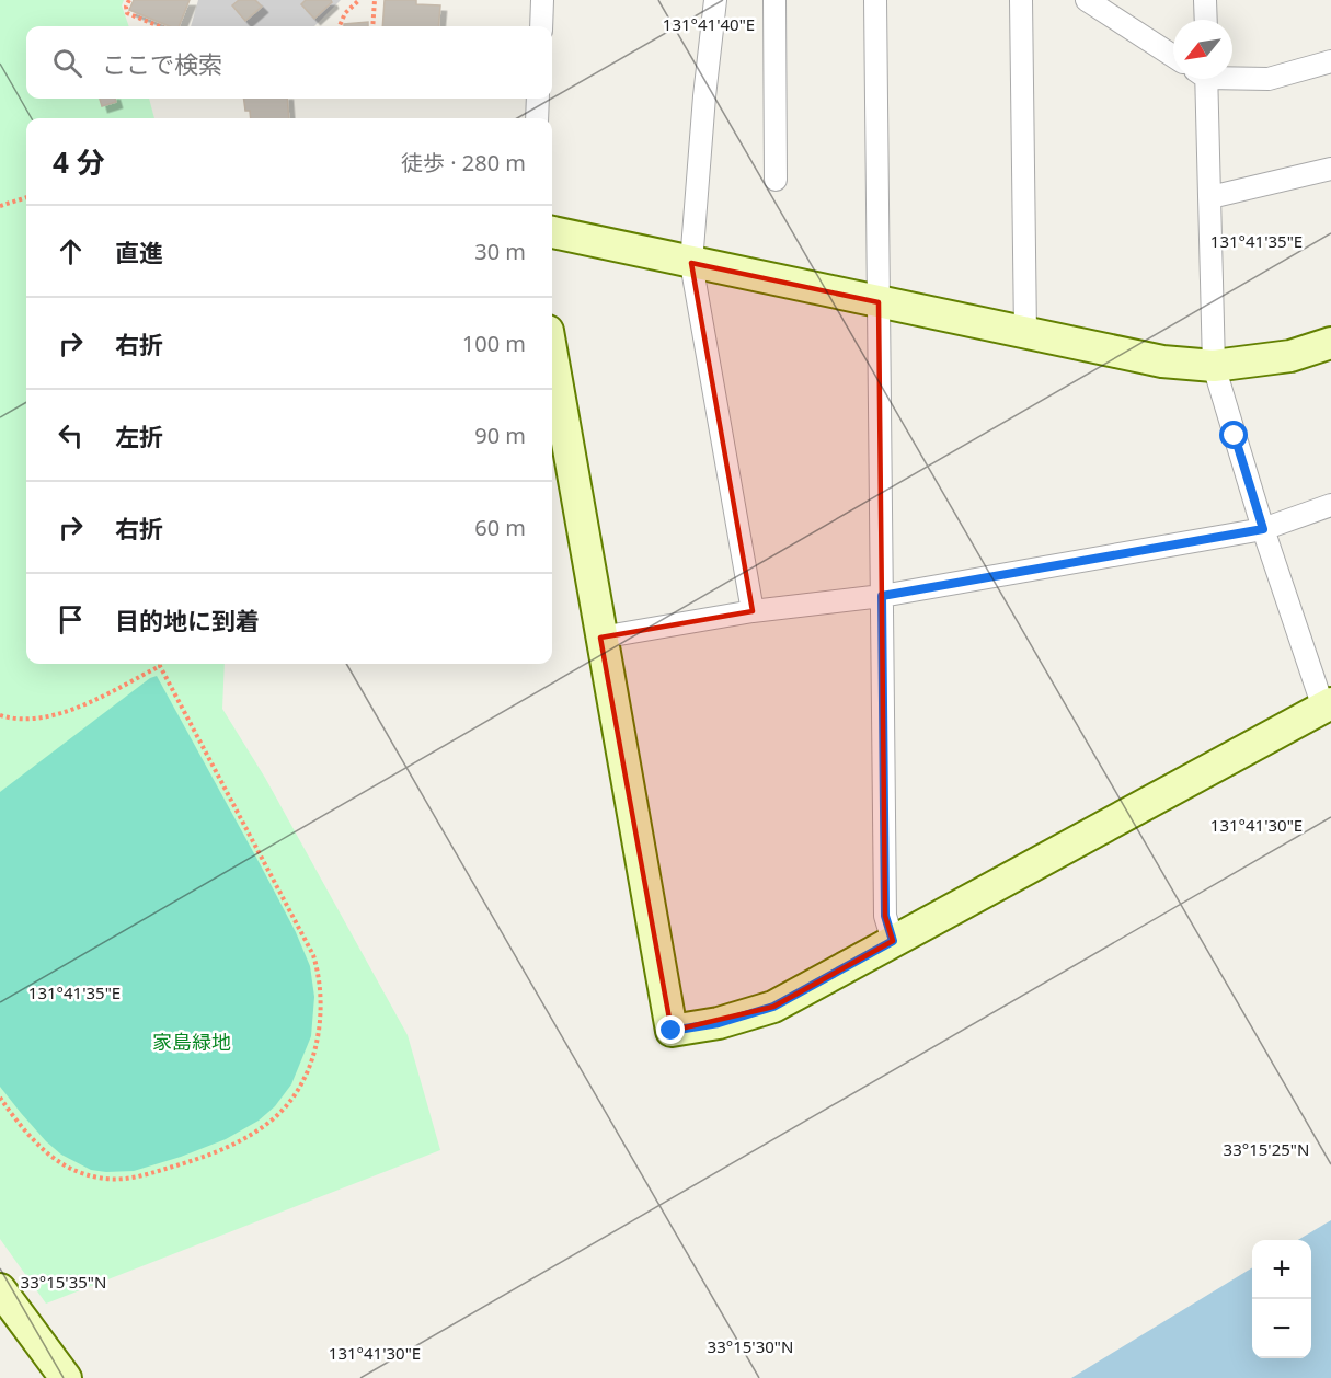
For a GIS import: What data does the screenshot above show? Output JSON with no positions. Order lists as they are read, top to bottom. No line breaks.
{"parks":["家島緑地"],"north":"bottom left","page":{"search":"ここで検索","heading":["4 分","徒歩 · 280 m"],"list":[["直進","30 m"],["右折","100 m"],["左折","90 m"],["右折","60 m"],"目的地に到着"],"map_buttons":["+","−"]},"coordinates":["131°41'40\"E","131°41'35\"E","131°41'30\"E","33°15'25\"N","33°15'35\"N","33°15'30\"N"]}
